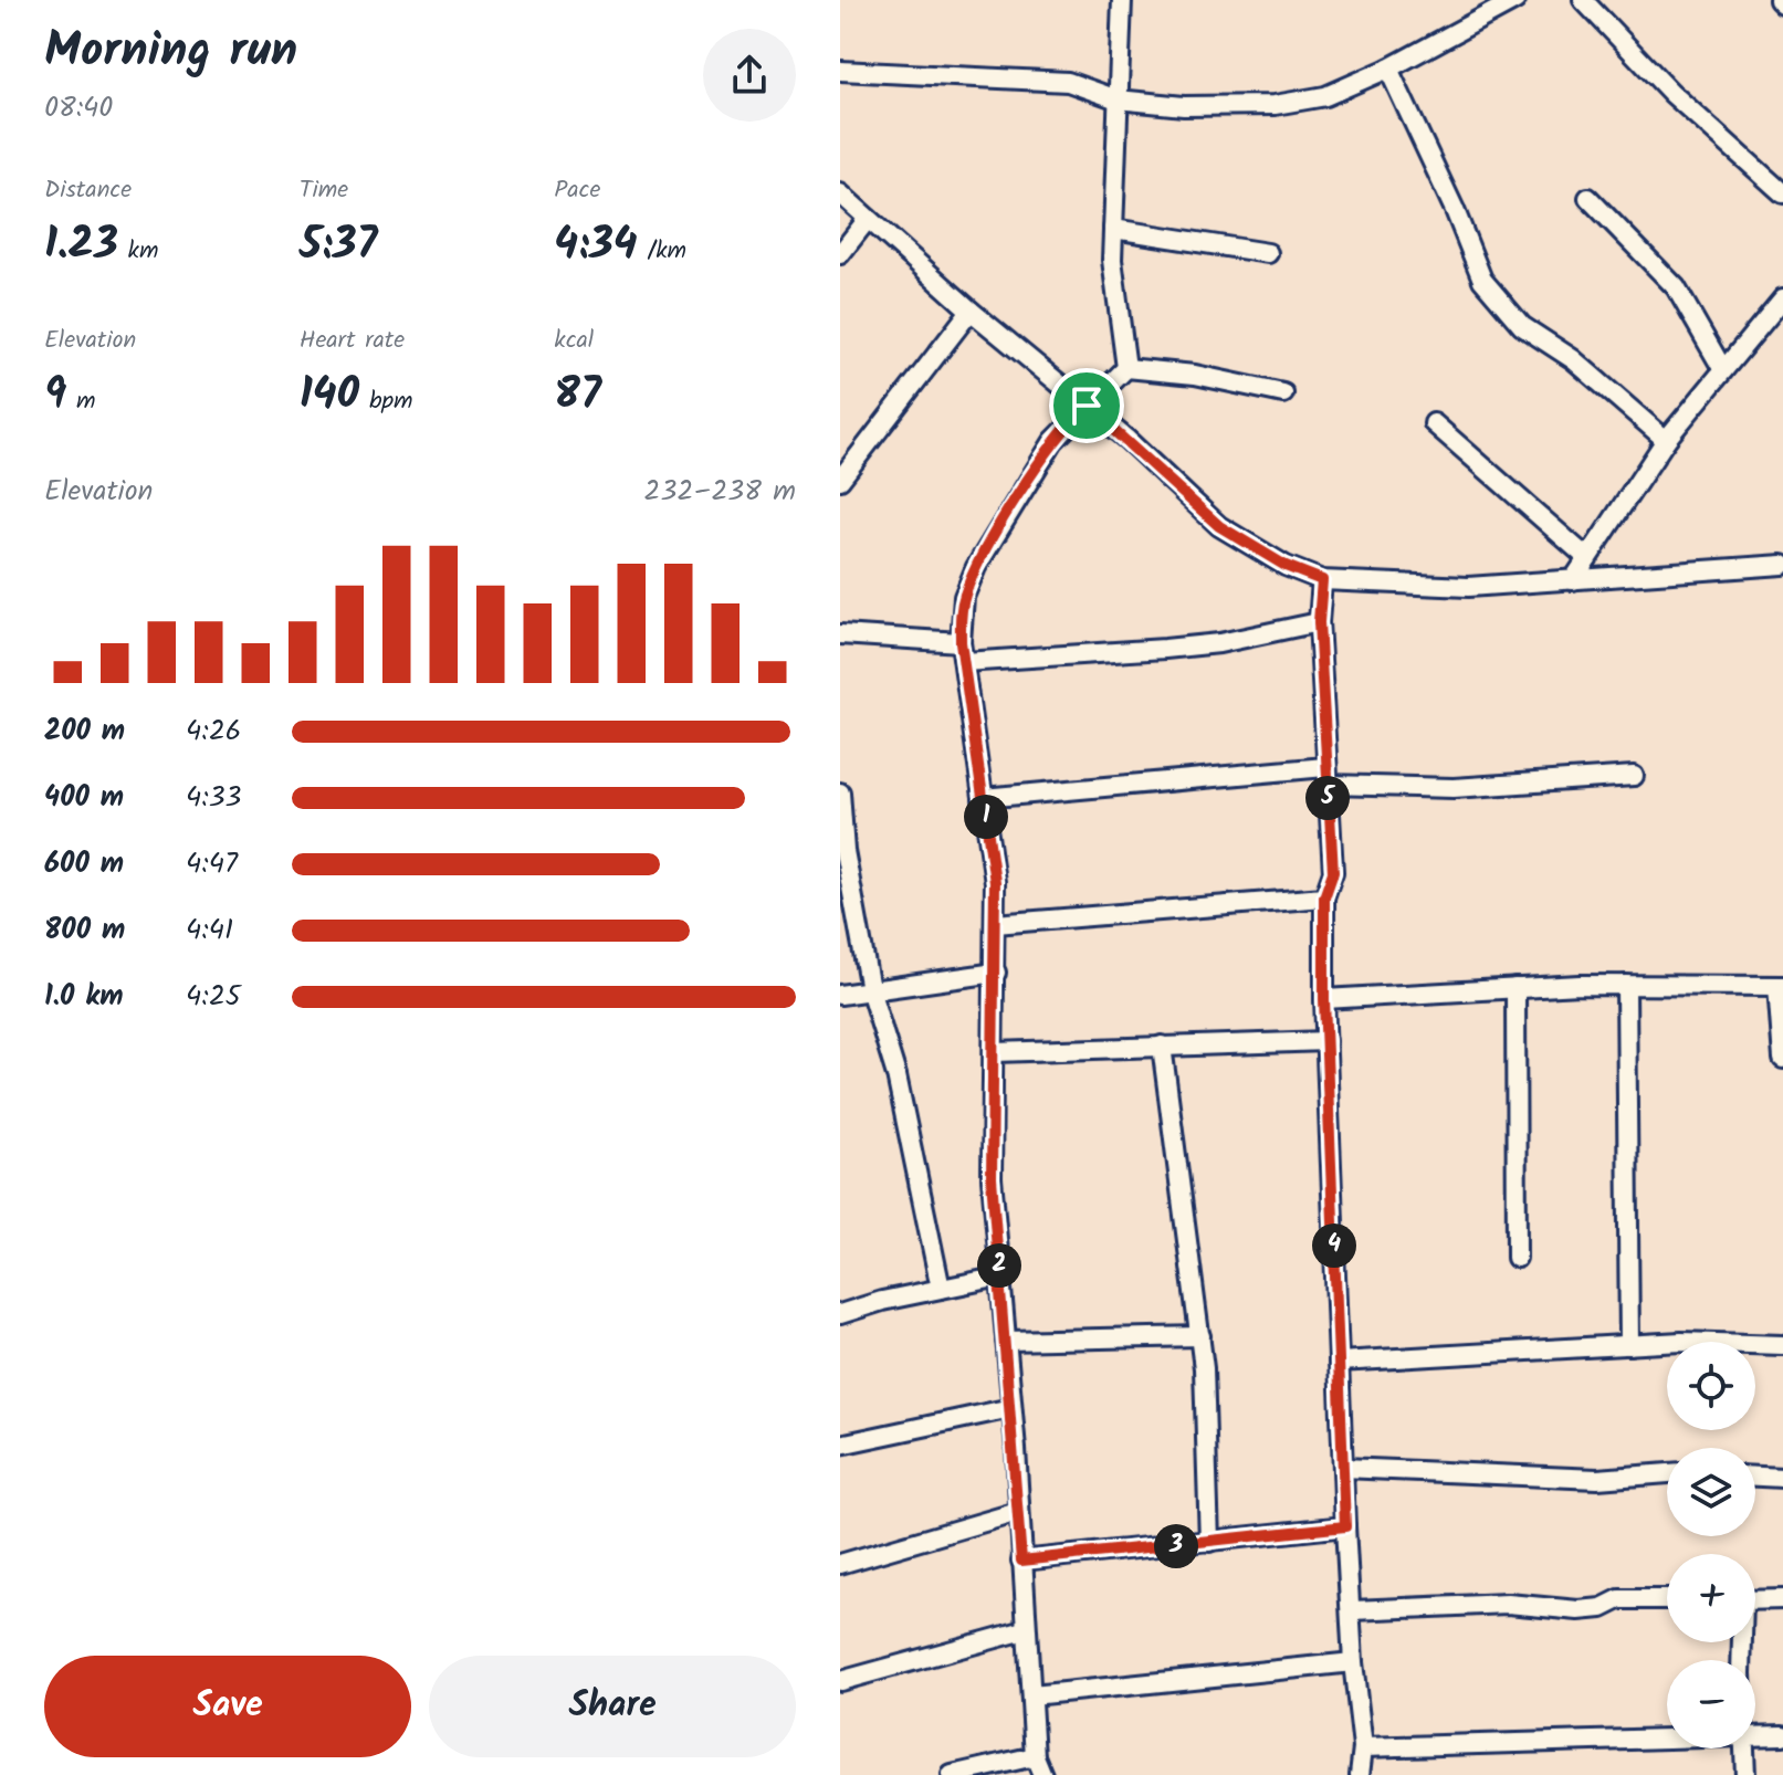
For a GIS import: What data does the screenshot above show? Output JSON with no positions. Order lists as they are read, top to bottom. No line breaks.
{"page":{"heading":["Morning run","08:40"],"stats":[["Distance","1.23 km"],["Time","5:37"],["Pace","4:34 /km"],["Elevation","9 m"],["Heart rate","140 bpm"],["kcal","87"]],"chart":["Elevation","232–238 m"],"list":[{"name":"200 m","note":"4:26"},{"name":"400 m","note":"4:33"},{"name":"600 m","note":"4:47"},{"name":"800 m","note":"4:41"},{"name":"1.0 km","note":"4:25"}],"pins":["5","1","4","2","3"],"map_buttons":["+","−"],"buttons":["Save","Share"]}}
